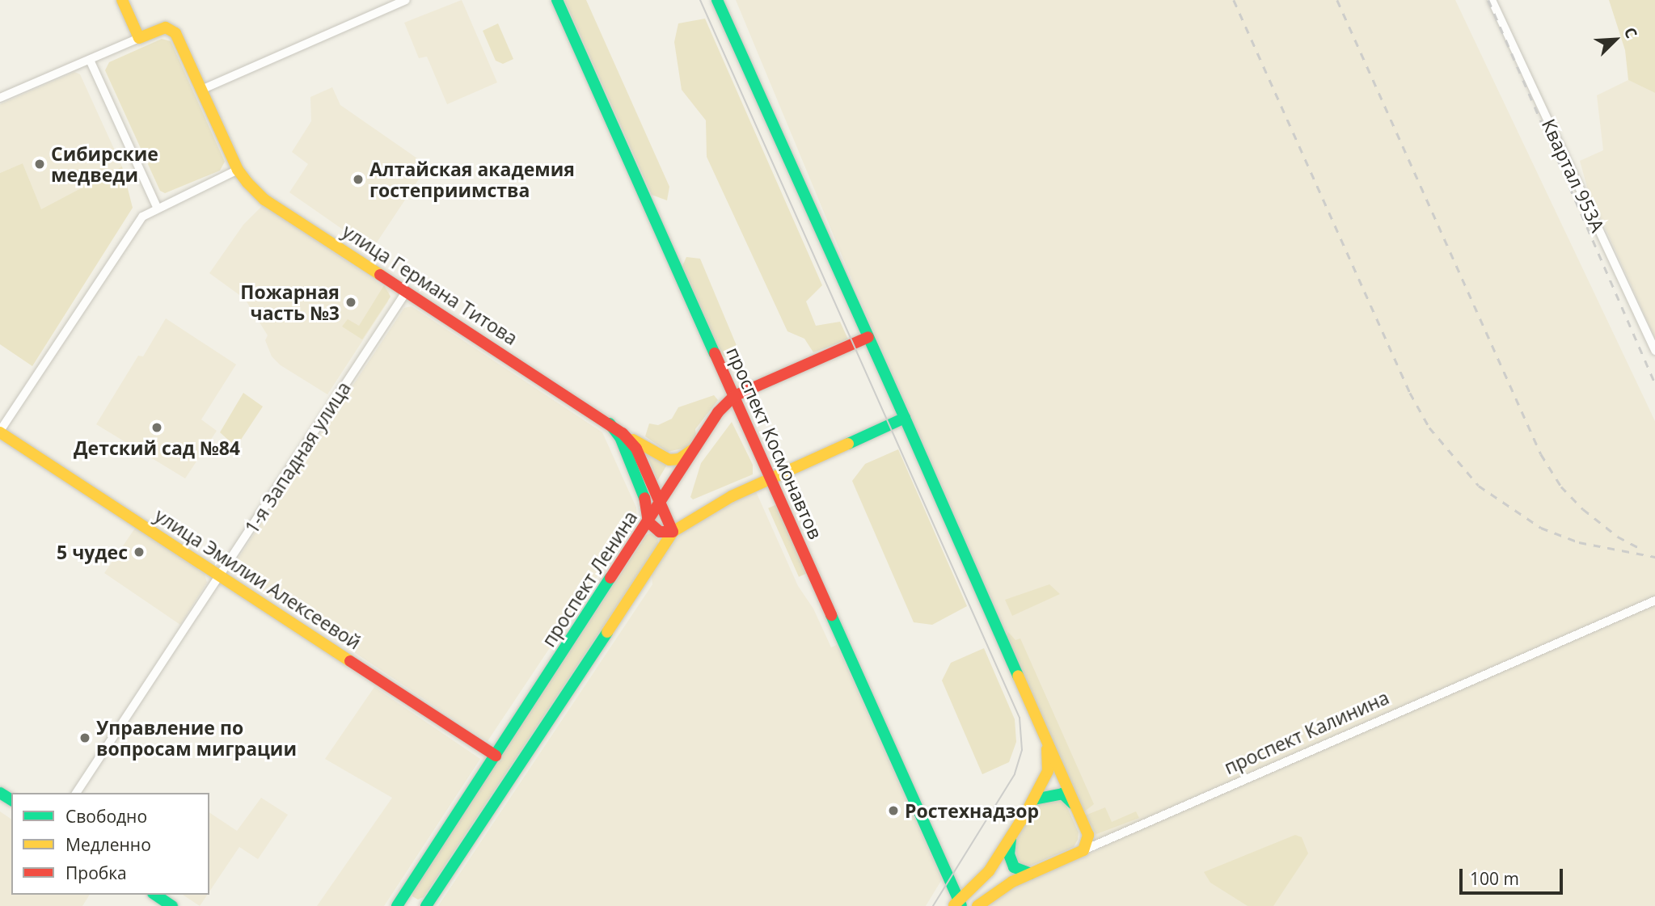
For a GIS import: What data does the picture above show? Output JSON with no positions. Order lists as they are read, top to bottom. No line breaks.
{"streets":{"main road":["улица Германа Титова","проспект Космонавтов","улица Эмилии Алексеевой","проспект Ленина","проспект Калинина"],"street":["Квартал 953А","1-я Западная улица"]},"crossings":[["улица Германа Титова","1-я Западная улица"],["проспект Космонавтов","проспект Ленина"],["1-я Западная улица","улица Эмилии Алексеевой"],["улица Эмилии Алексеевой","проспект Ленина"]],"places":["Сибирские медведи","Алтайская академия гостеприимства","Пожарная часть №3","Детский сад №84","5 чудес","Управление по вопросам миграции","Ростехнадзор"],"legend":["Свободно","Медленно","Пробка"],"scale_bar":"100 m","north":"top right"}
